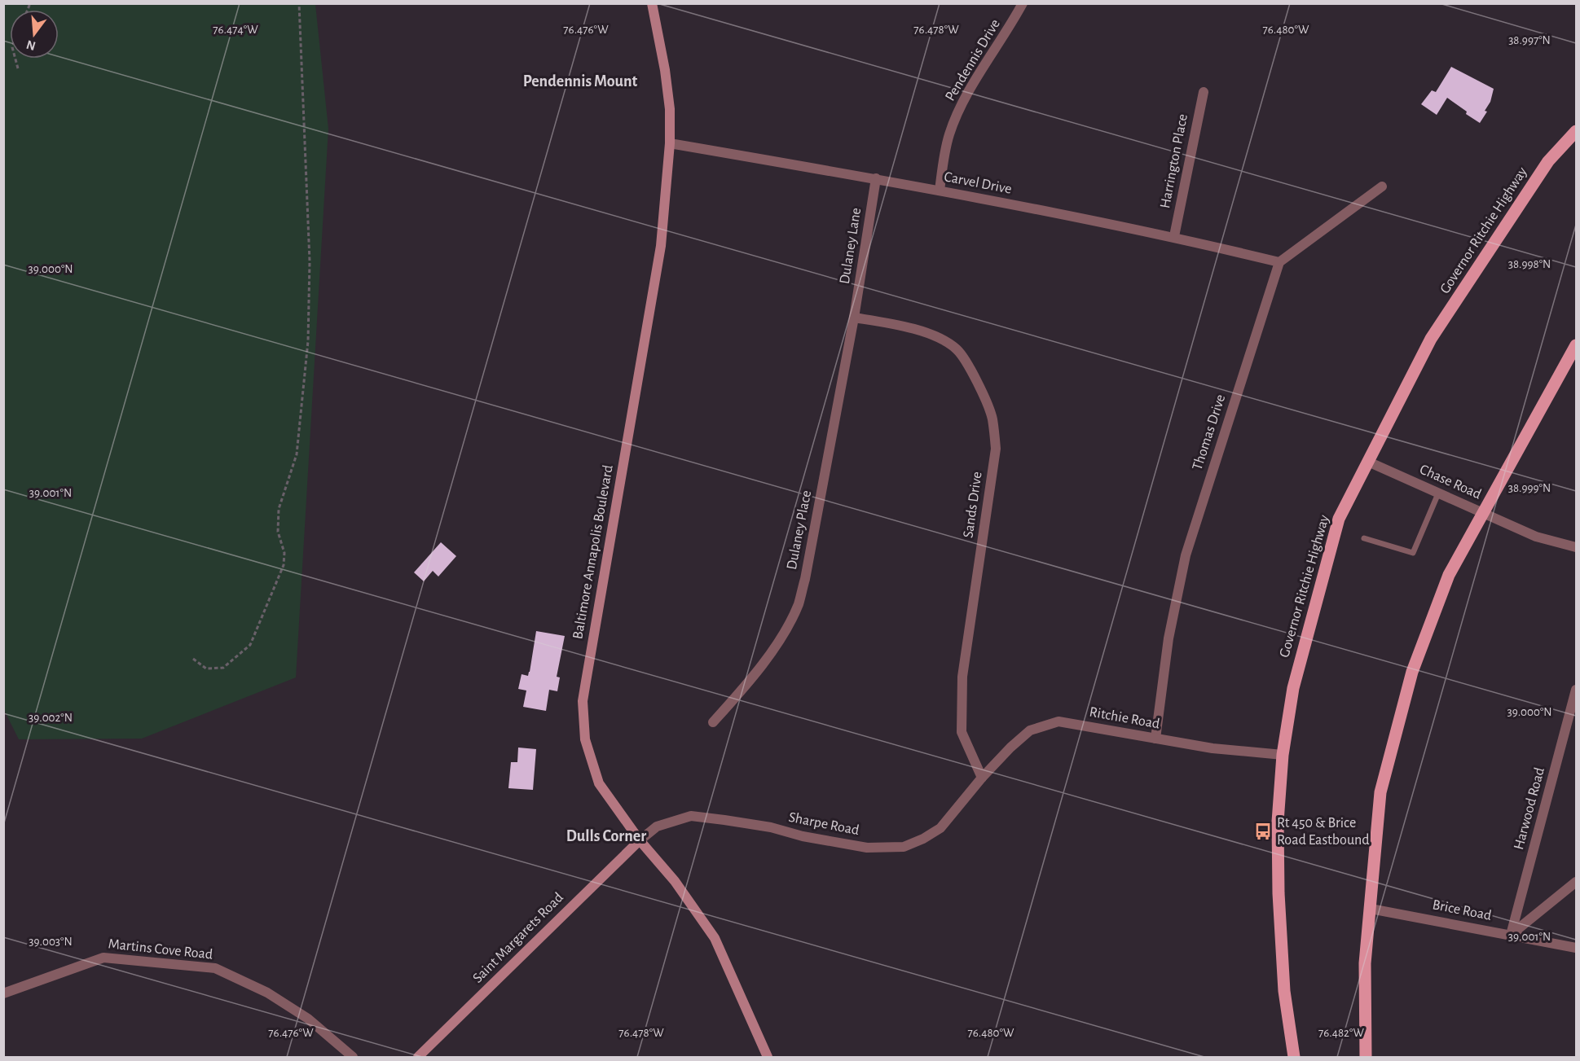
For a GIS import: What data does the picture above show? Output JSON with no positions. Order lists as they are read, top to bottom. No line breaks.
{"streets":{"main road":["Governor Ritchie Highway","Baltimore Annapolis Boulevard","Saint Margarets Road"],"street":["Pendennis Drive","Harrington Place","Carvel Drive","Dulaney Lane","Thomas Drive","Chase Road","Sands Drive","Dulaney Place","Ritchie Road","Harwood Road","Sharpe Road","Brice Road","Martins Cove Road"]},"crossings":[["Pendennis Drive","Carvel Drive"],["Harrington Place","Carvel Drive"],["Carvel Drive","Dulaney Lane"],["Carvel Drive","Thomas Drive"],["Carvel Drive","Baltimore Annapolis Boulevard"],["Governor Ritchie Highway","Chase Road"],["Governor Ritchie Highway","Ritchie Road"],["Dulaney Lane","Sands Drive"],["Dulaney Lane","Dulaney Place"],["Thomas Drive","Ritchie Road"],["Sands Drive","Dulaney Place"],["Sands Drive","Ritchie Road"],["Sands Drive","Sharpe Road"],["Baltimore Annapolis Boulevard","Sharpe Road"],["Baltimore Annapolis Boulevard","Saint Margarets Road"],["Ritchie Road","Sharpe Road"],["Harwood Road","Brice Road"],["Sharpe Road","Saint Margarets Road"]],"districts":["Pendennis Mount","Dulls Corner"],"places":{"bus stop":["Rt 450 & Brice Road Eastbound"]},"north":"bottom","coordinates":["76.474°W","76.476°W","76.478°W","76.480°W","38.997°N","38.998°N","39.000°N","38.999°N","39.001°N","39.002°N","39.003°N","76.482°W"]}
